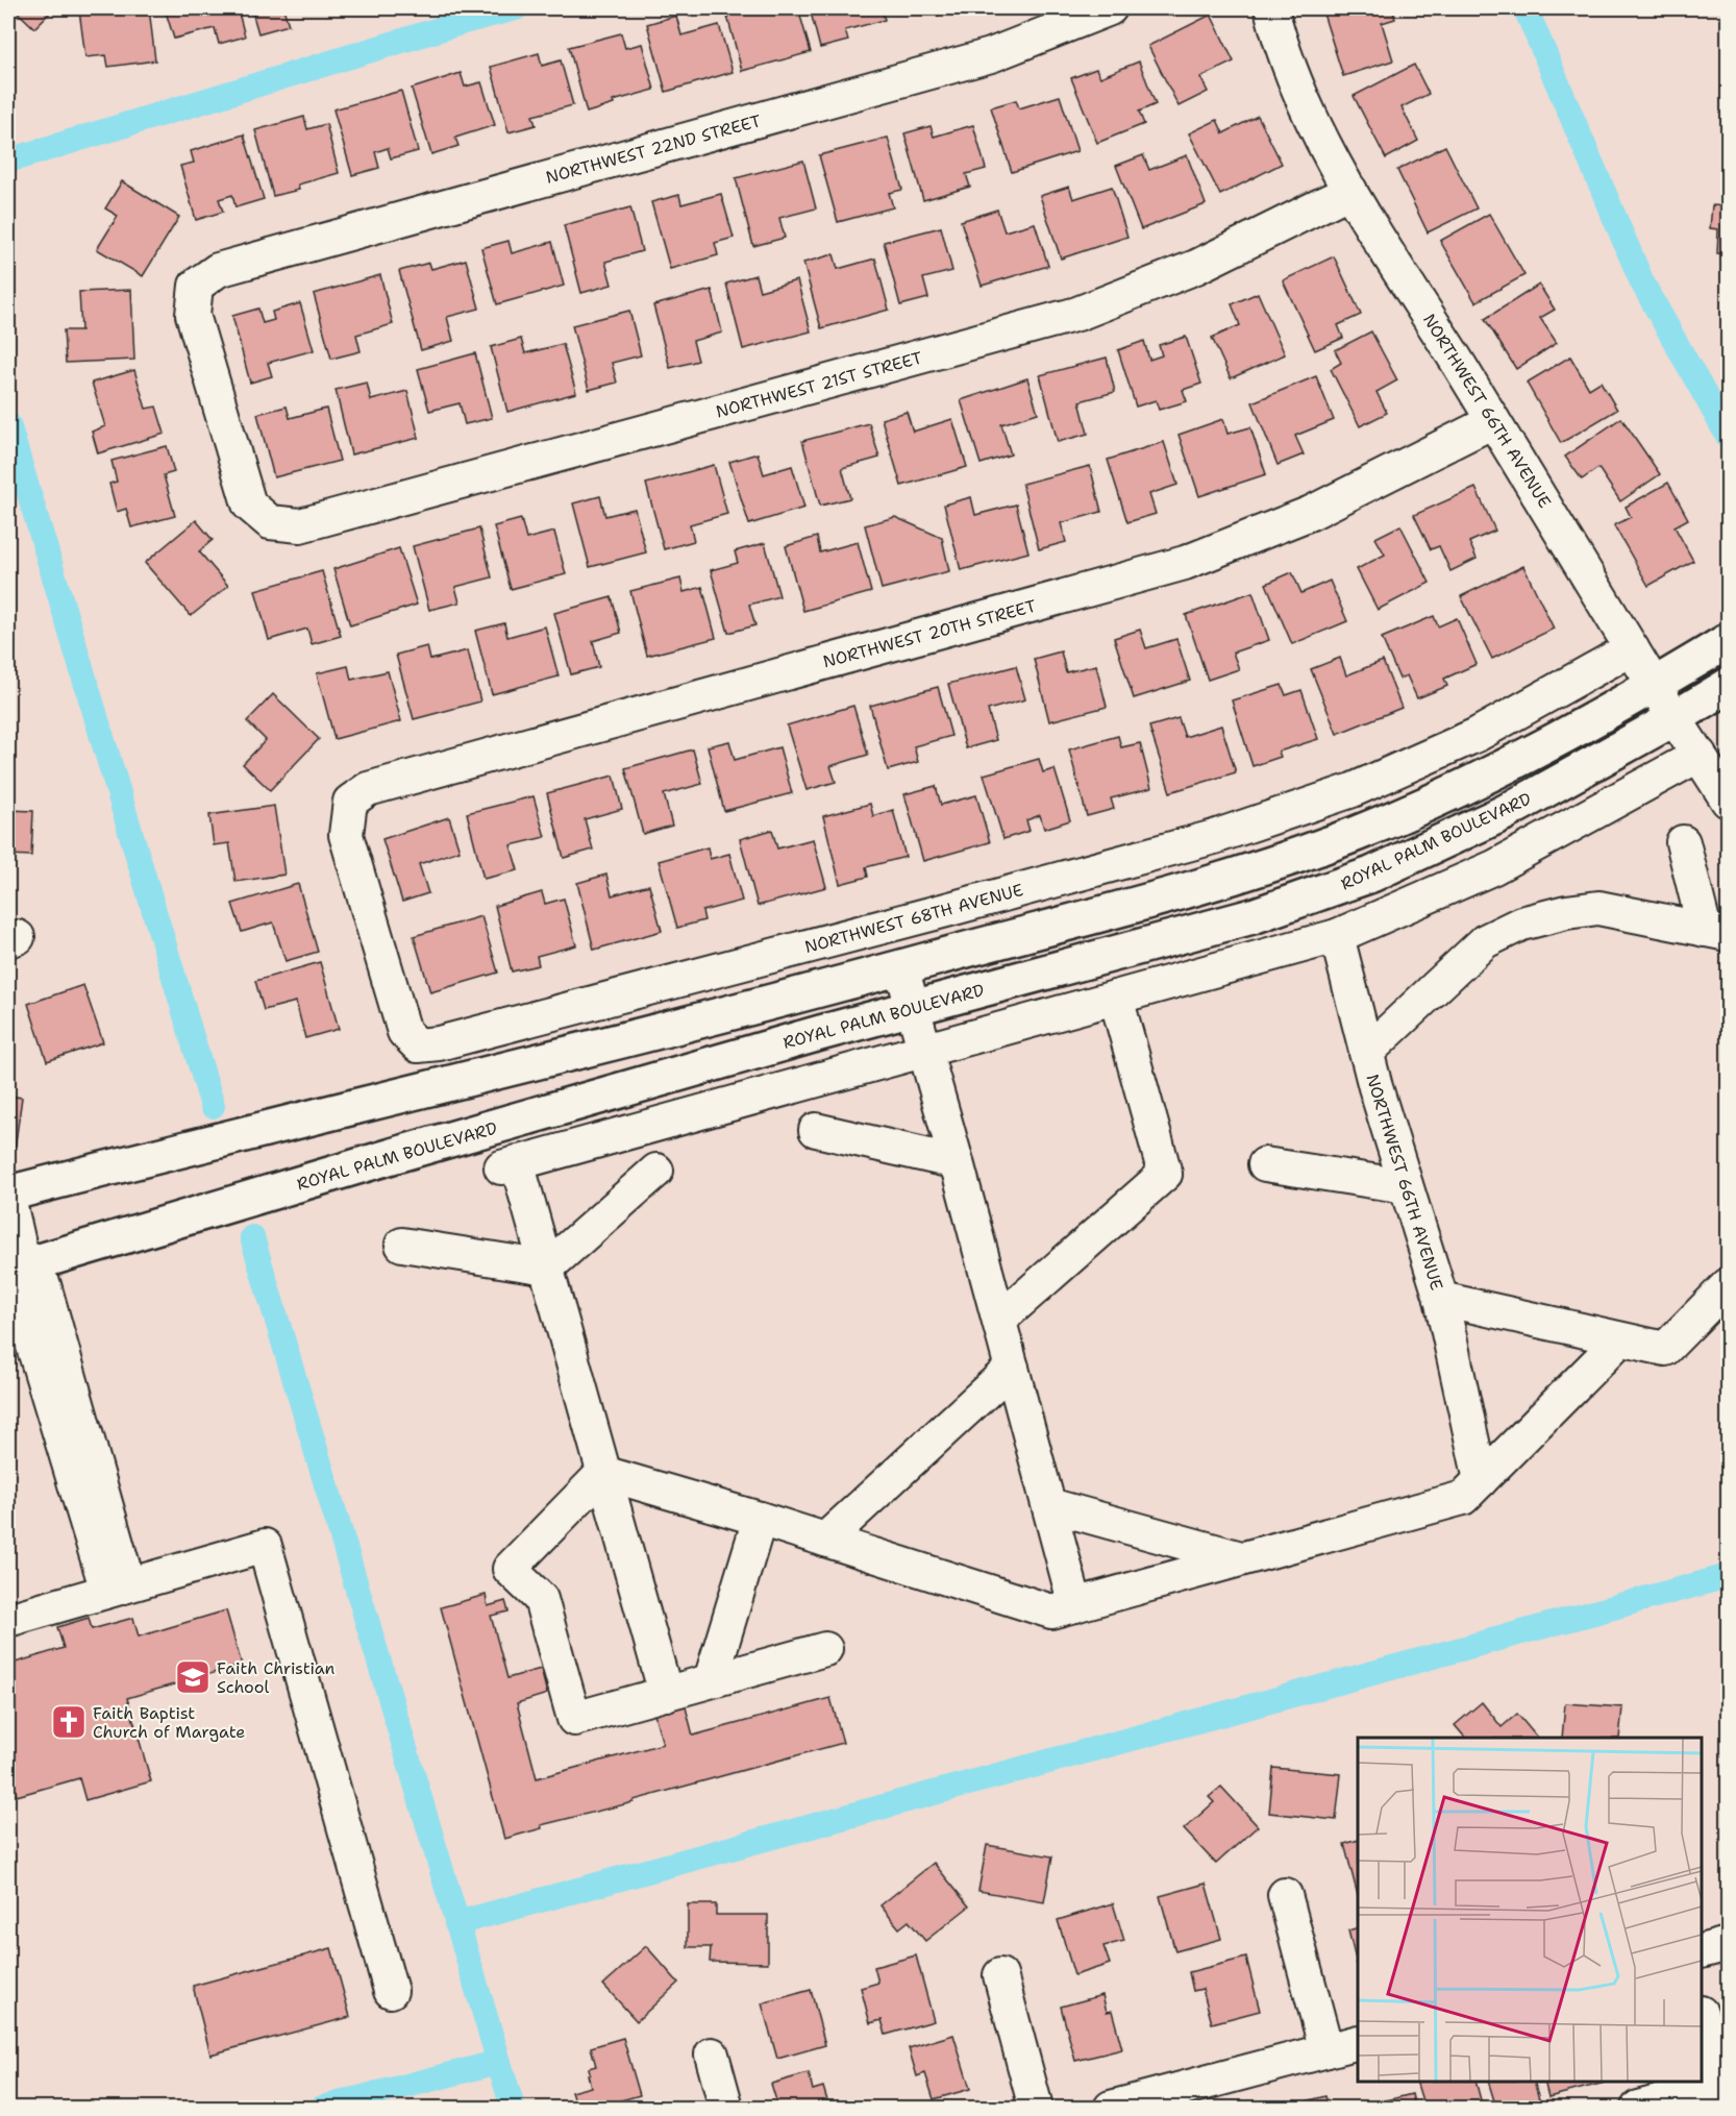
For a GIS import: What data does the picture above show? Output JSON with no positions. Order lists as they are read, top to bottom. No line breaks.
{"streets":{"main road":["ROYAL PALM BOULEVARD"],"street":["NORTHWEST 22ND STREET","NORTHWEST 21ST STREET","NORTHWEST 66TH AVENUE","NORTHWEST 20TH STREET","NORTHWEST 68TH AVENUE"]},"crossings":[["NORTHWEST 22ND STREET","NORTHWEST 21ST STREET"],["NORTHWEST 21ST STREET","NORTHWEST 66TH AVENUE"],["NORTHWEST 66TH AVENUE","NORTHWEST 20TH STREET"],["NORTHWEST 66TH AVENUE","ROYAL PALM BOULEVARD"],["NORTHWEST 66TH AVENUE","NORTHWEST 68TH AVENUE"],["NORTHWEST 20TH STREET","NORTHWEST 68TH AVENUE"]],"places":{"school or university":["Faith Christian School"],"church":["Faith Baptist Church of Margate"]}}
